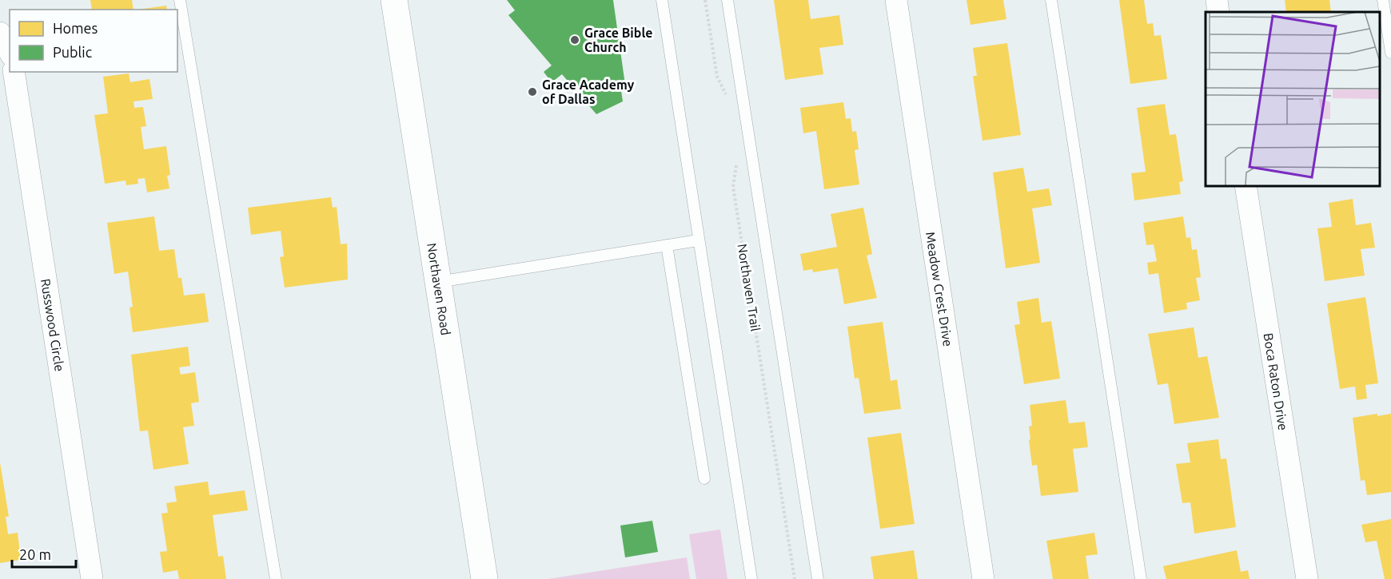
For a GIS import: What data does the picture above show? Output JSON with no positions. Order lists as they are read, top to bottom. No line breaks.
{"streets":{"street":["Northaven Road","Meadow Crest Drive","Russwood Circle","Boca Raton Drive"],"path":["Northaven Trail"]},"places":["Grace Bible Church","Grace Academy of Dallas"],"legend":["Homes","Public"],"scale_bar":"20 m"}
